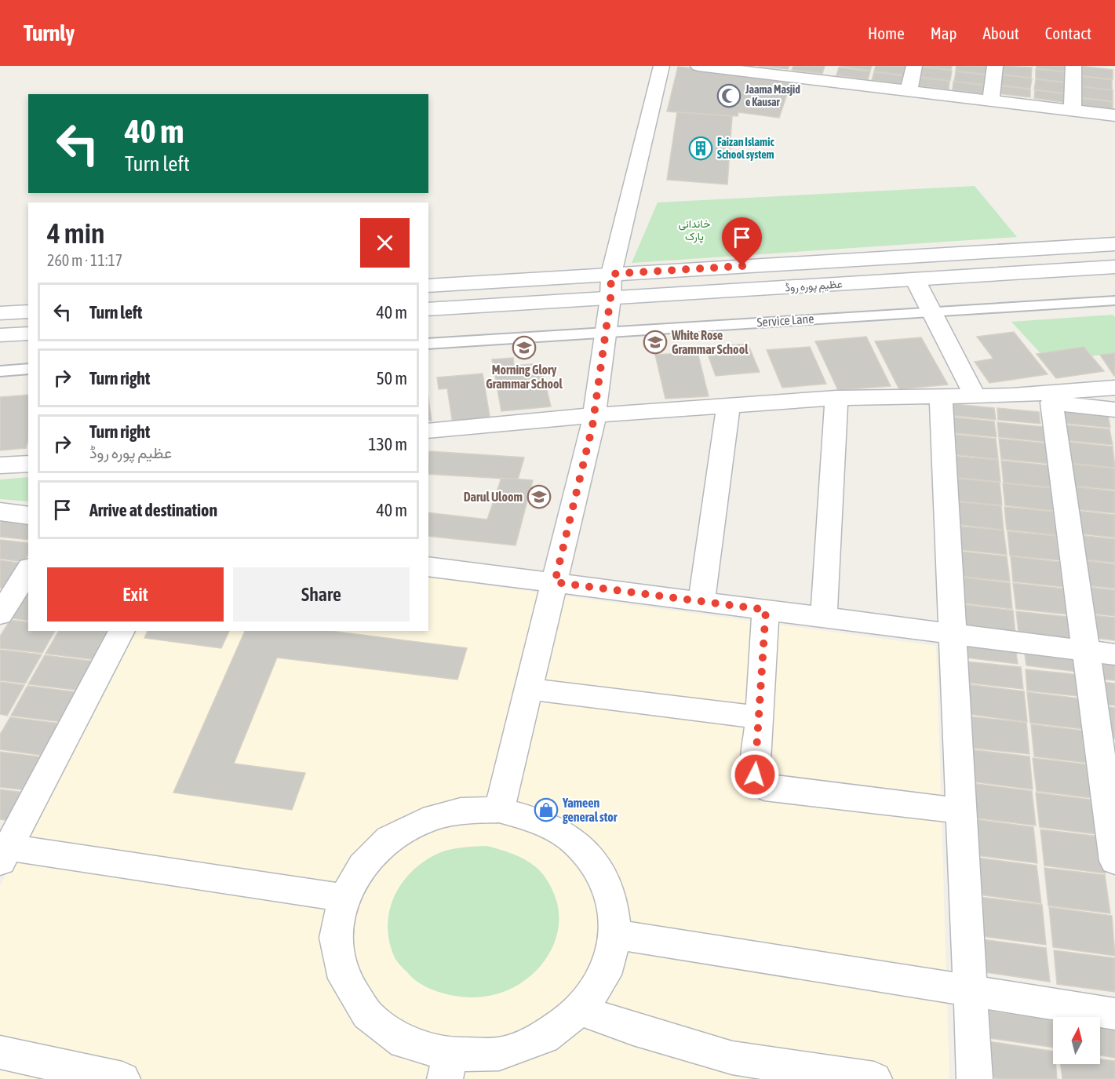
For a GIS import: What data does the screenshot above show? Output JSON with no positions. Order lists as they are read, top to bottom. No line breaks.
{"streets":{"street":["عظیم پورہ روڈ"],"lane":["Service Lane"]},"parks":["خاندانی پارک"],"places":{"mosque":["Jaama Masjid e Kausar"],"building":["Faizan Islamic School system"],"school or university":["White Rose Grammar School","Morning Glory Grammar School","Darul Uloom"],"shop":["Yameen general stor"]},"north":"top","page":{"header":"Turnly","nav":["Home","Map","About","Contact"],"turn":["40 m","Turn left"],"heading":["4 min","260 m · 11:17"],"list":[{"name":"Turn left","value":"40 m"},{"name":"Turn right","value":"50 m"},{"name":"Turn right","note":"عظیم پورہ روڈ","value":"130 m"},{"name":"Arrive at destination","value":"40 m"}],"buttons":["Exit","Share"]}}
